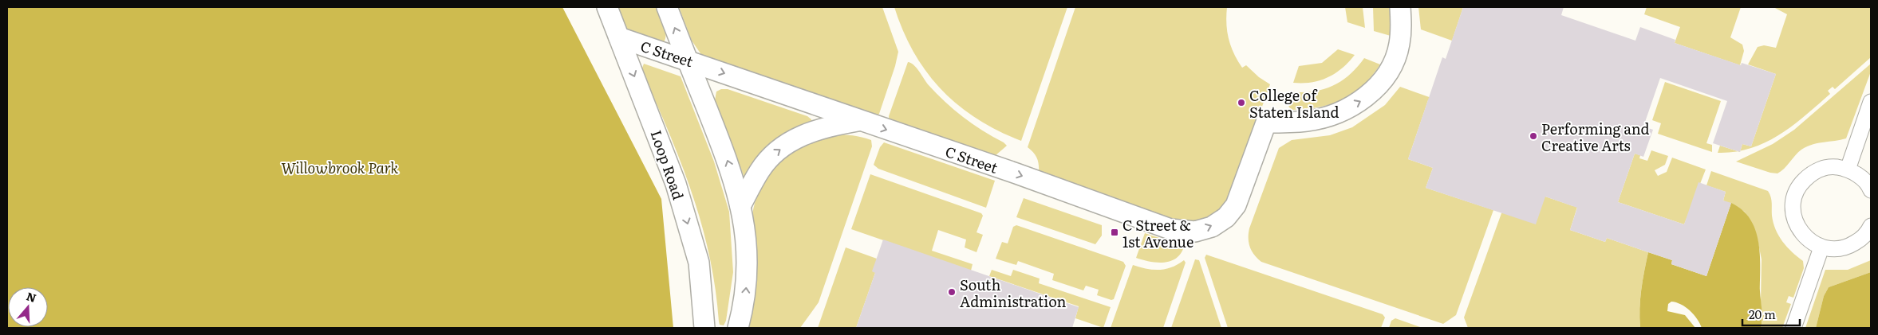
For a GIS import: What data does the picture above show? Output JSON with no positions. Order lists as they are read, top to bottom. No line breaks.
{"streets":{"street":["C Street","Loop Road"]},"crossings":[["C Street","Loop Road"]],"one_way":["C Street"],"parks":["Willowbrook Park"],"places":{"other":["College of Staten Island","Performing and Creative Arts","South Administration"],"transit":["C Street & 1st Avenue"]},"scale_bar":"20 m","north":"top"}
